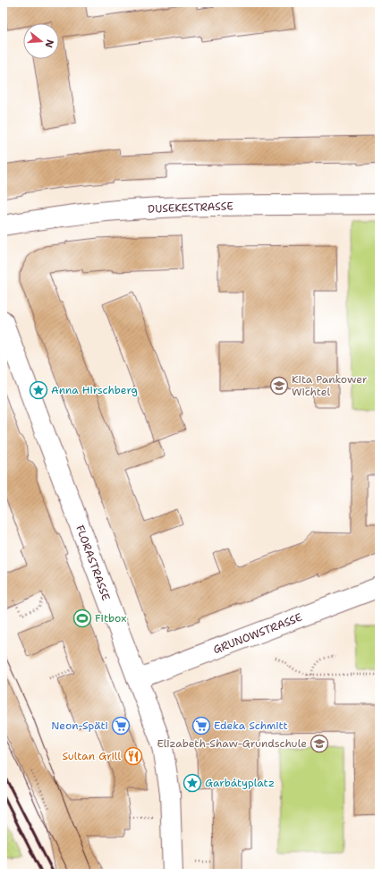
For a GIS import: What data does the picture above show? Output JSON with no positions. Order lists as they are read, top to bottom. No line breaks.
{"streets":{"street":["DUSEKESTRASSE","FLORASTRASSE","GRUNOWSTRASSE"]},"crossings":[["FLORASTRASSE","GRUNOWSTRASSE"]],"places":{"school or university":["Kita Pankower Wichtel","Elizabeth-Shaw-Grundschule"],"place":["Anna Hirschberg","Garbátyplatz"],"sports":["Fitbox"],"supermarket":["Neon-Späti","Edeka Schmitt"],"restaurant":["Sultan Grill"]},"north":"right"}
